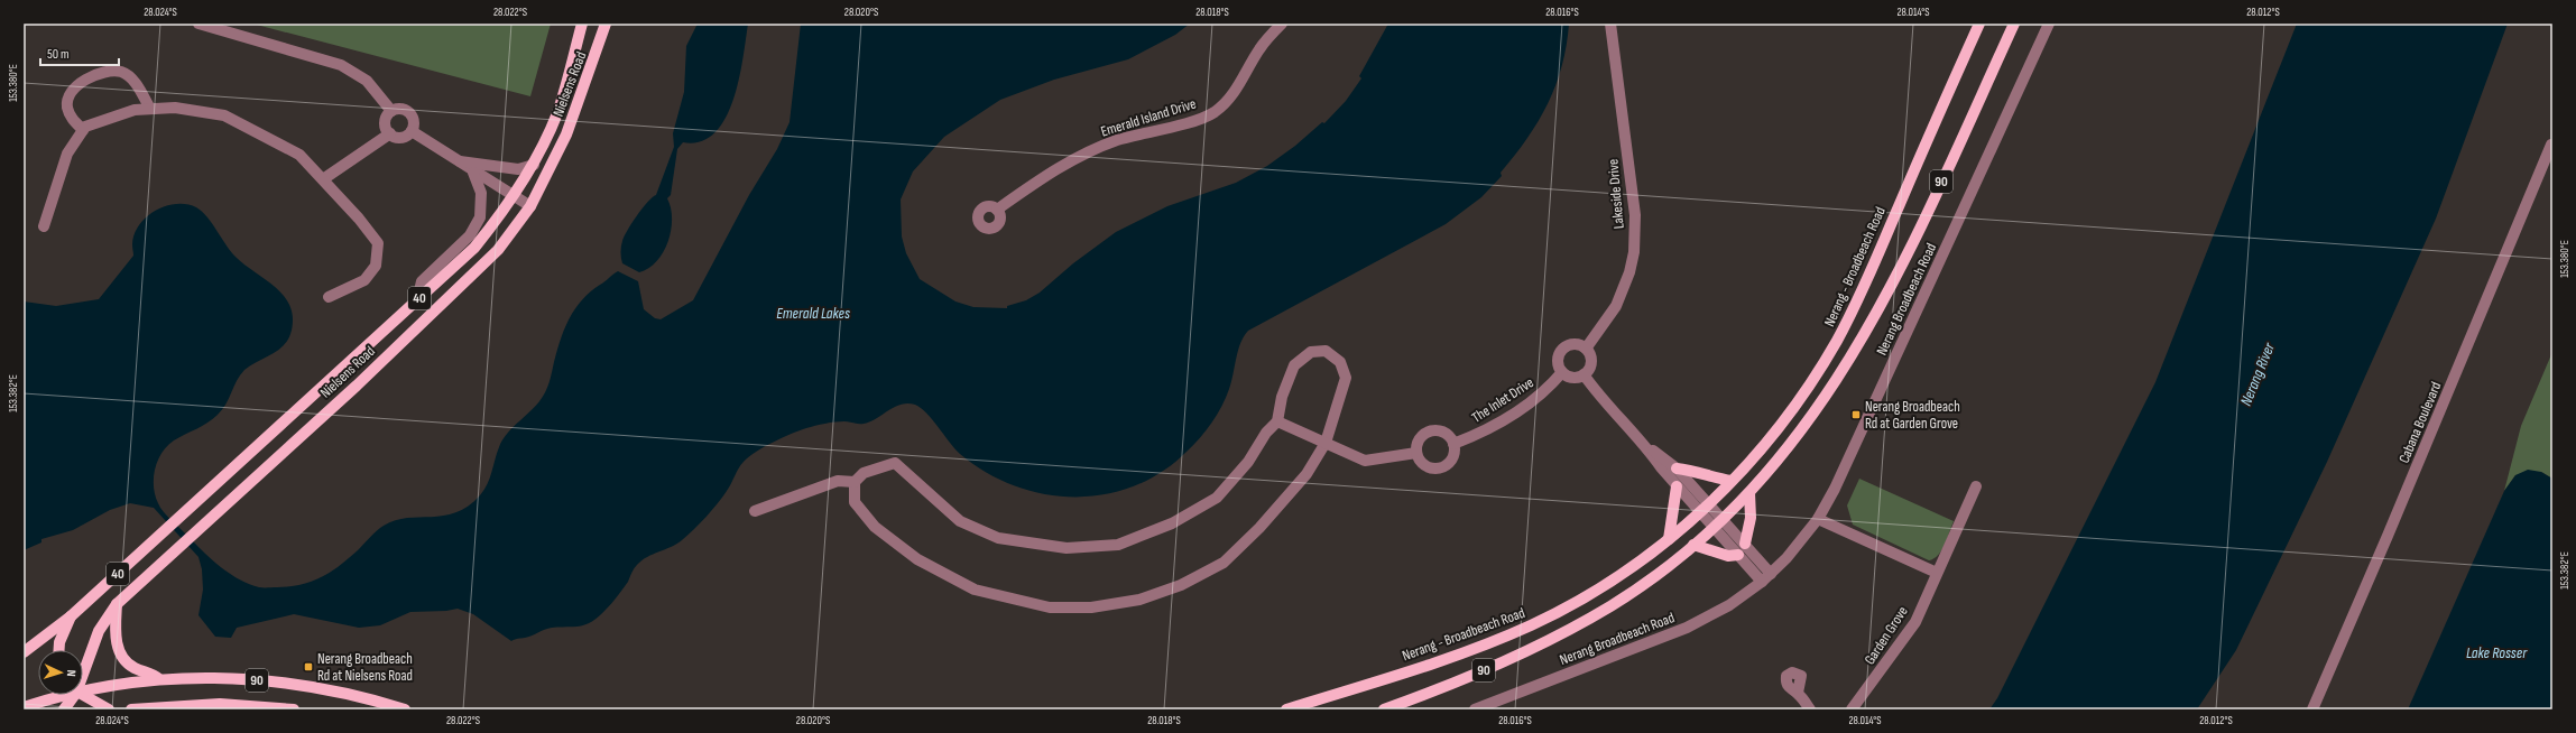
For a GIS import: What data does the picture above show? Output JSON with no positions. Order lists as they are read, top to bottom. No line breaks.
{"streets":{"main road":["Nielsens Road","90","Nerang - Broadbeach Road","40"],"street":["Emerald Island Drive","Lakeside Drive","Nerang Broadbeach Road","The Inlet Drive","Cabana Boulevard","Garden Grove"]},"crossings":[["Nielsens Road","40"],["Lakeside Drive","The Inlet Drive"]],"water":["Emerald Lakes","Nerang River","Lake Rosser"],"places":{"transit":["Nerang Broadbeach Rd at Garden Grove","Nerang Broadbeach Rd at Nielsens Road"]},"scale_bar":"50 m","north":"right","coordinates":["28.024°S","28.022°S","28.020°S","28.018°S","28.016°S","28.014°S","28.012°S","153.380°E","153.382°E"]}
